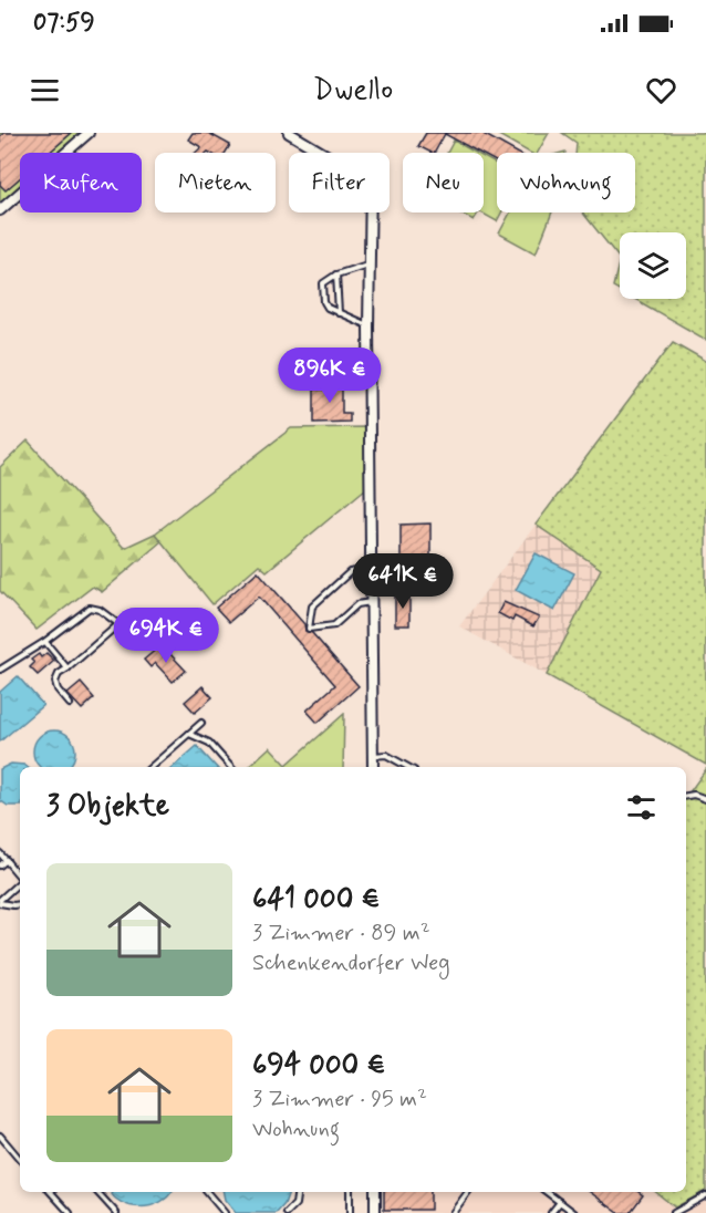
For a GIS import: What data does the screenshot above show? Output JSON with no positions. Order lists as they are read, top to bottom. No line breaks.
{"page":{"status":"07:59","header":"Dwello","chip":["Kaufen","Mieten","Filter","Neu","Wohnung"],"price":["896K €","641K €","694K €"],"heading":"3 Objekte","list":[{"name":"641 000 €","note":"3 Zimmer · 89 m² · Schenkendorfer Weg"},{"name":"694 000 €","note":"3 Zimmer · 95 m² · Wohnung"}]}}
